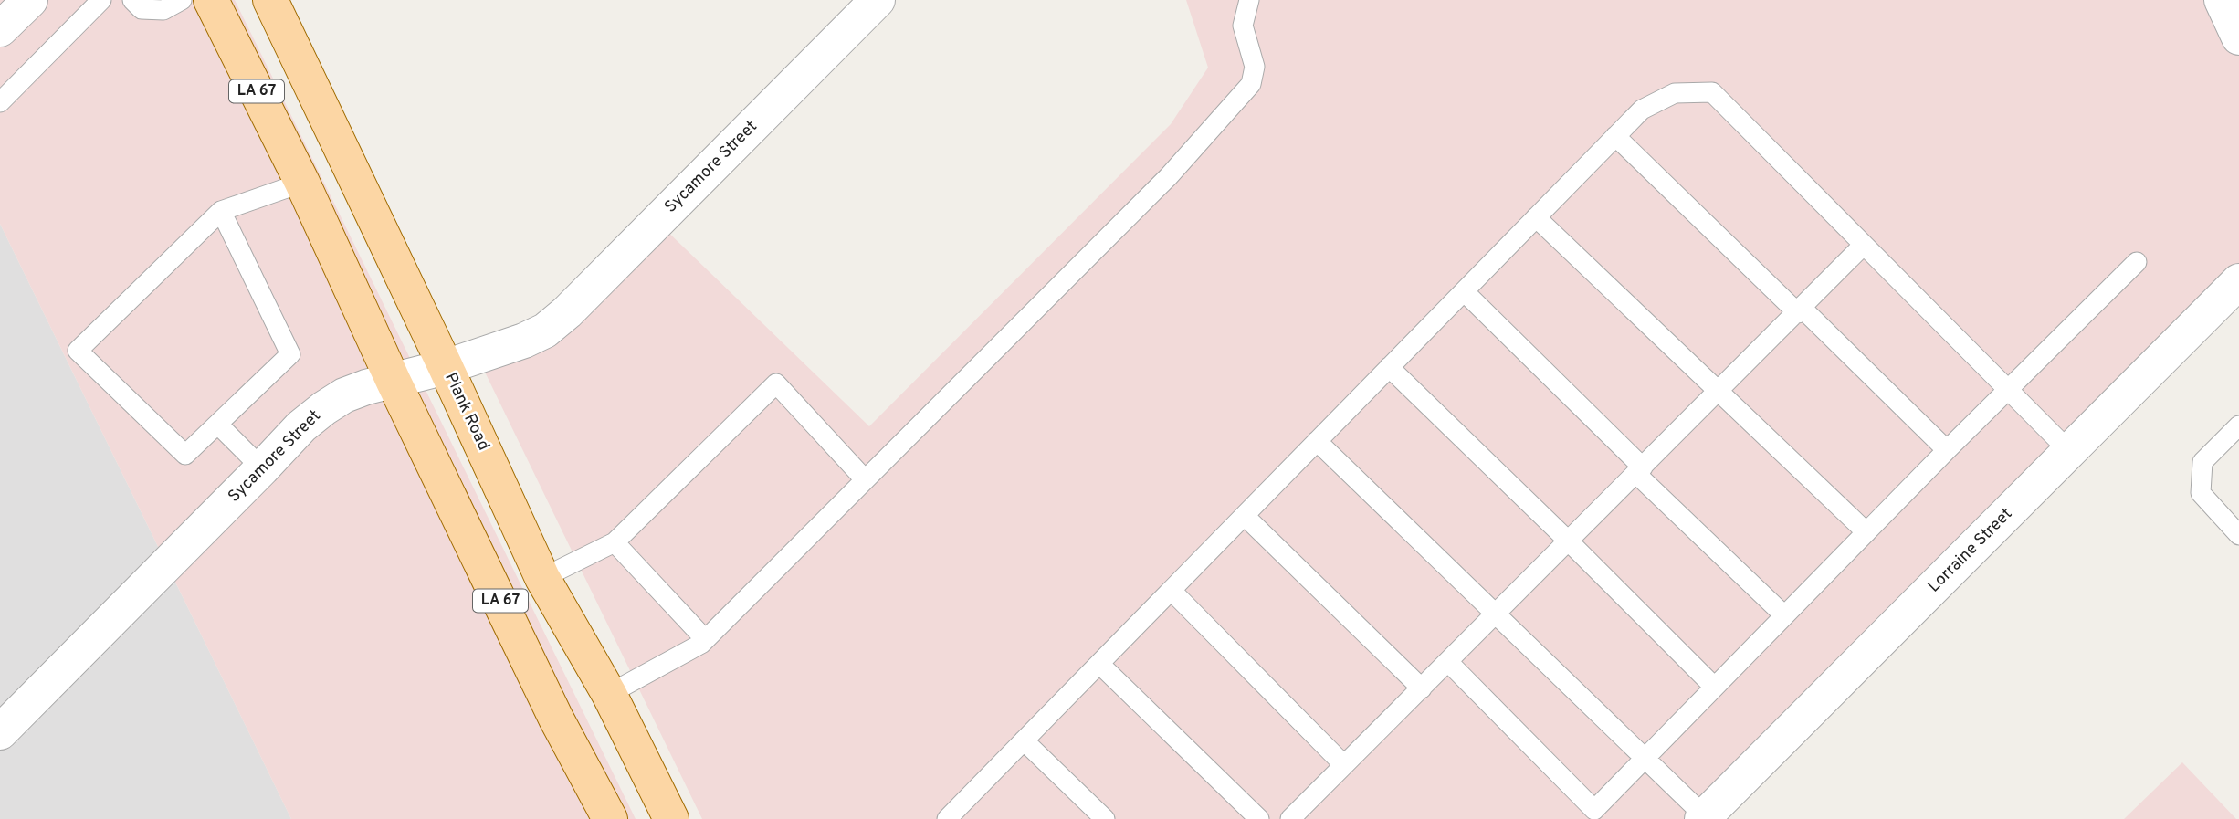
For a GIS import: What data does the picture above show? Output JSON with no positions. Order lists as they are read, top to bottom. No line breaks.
{"streets":{"main road":["LA 67","Plank Road"],"street":["Sycamore Street","Lorraine Street"]},"crossings":[["LA 67","Sycamore Street"],["Sycamore Street","Plank Road"]]}
